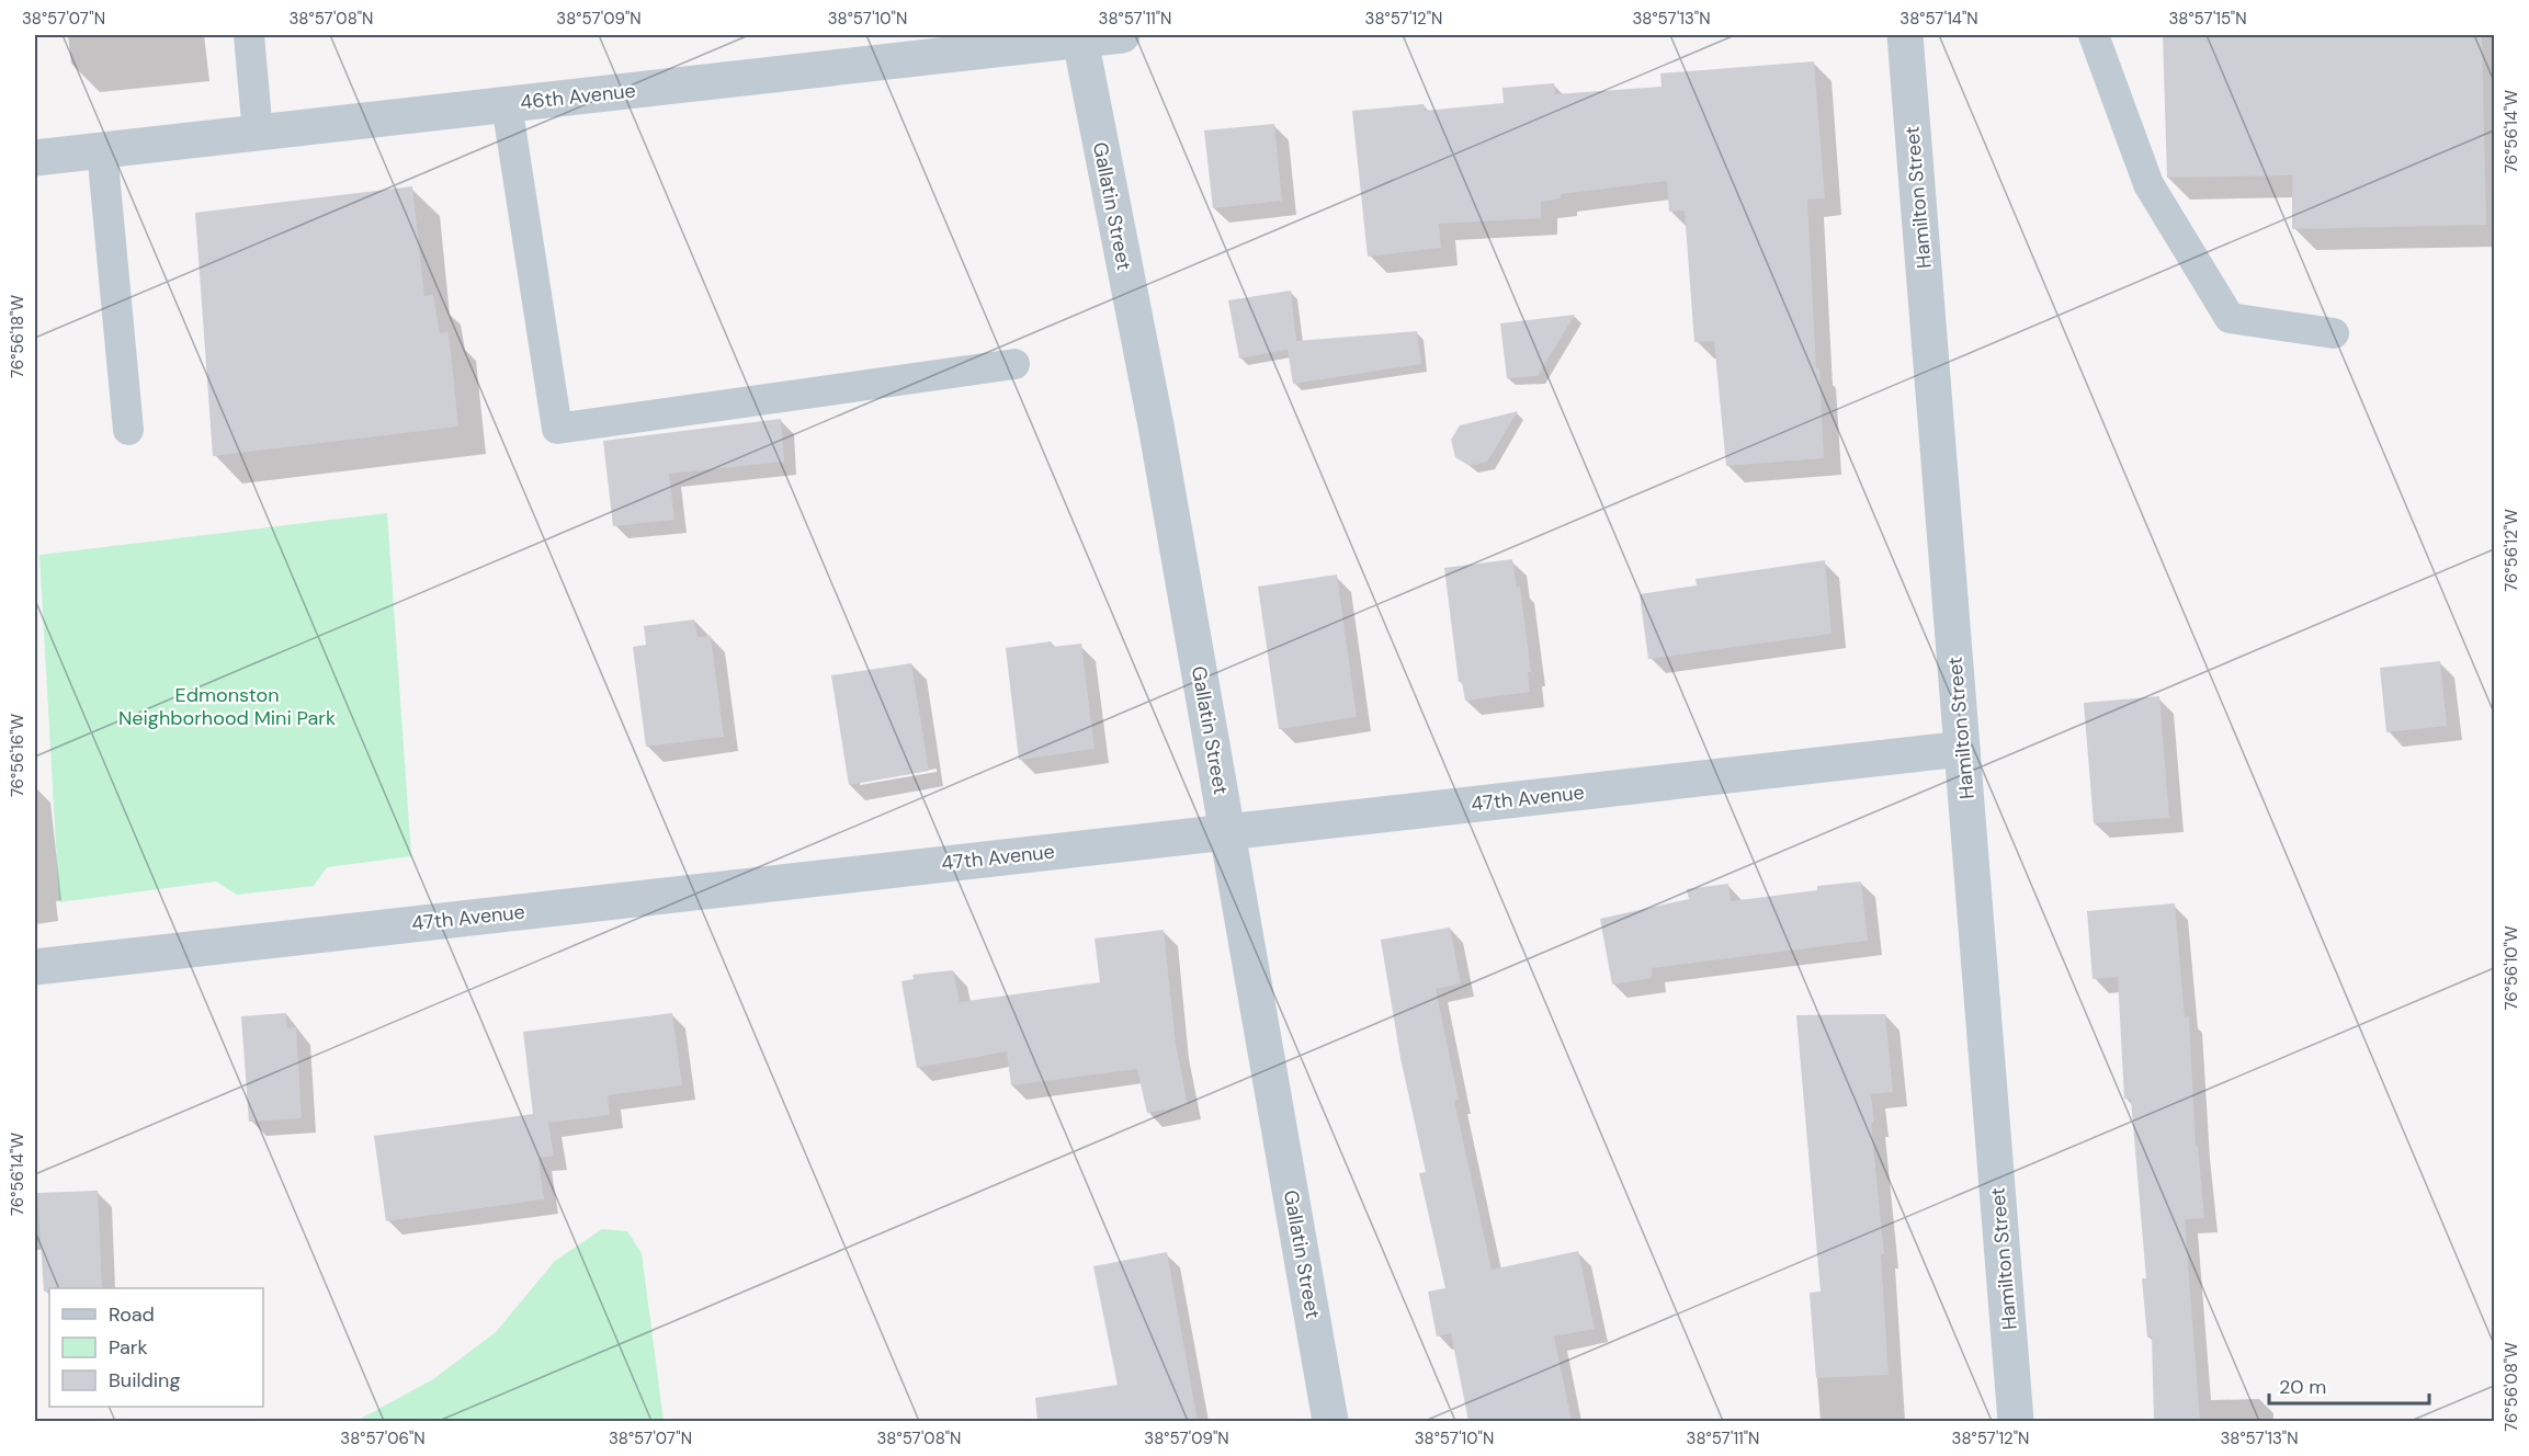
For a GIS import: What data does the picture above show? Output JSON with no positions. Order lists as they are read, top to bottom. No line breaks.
{"streets":{"street":["46th Avenue","Hamilton Street","Gallatin Street","47th Avenue"]},"crossings":[["46th Avenue","Gallatin Street"],["Hamilton Street","47th Avenue"],["Gallatin Street","47th Avenue"]],"parks":["Edmonston Neighborhood Mini Park"],"legend":["Road","Park","Building"],"scale_bar":"20 m","coordinates":["38°57'07\"N","38°57'08\"N","38°57'09\"N","38°57'10\"N","38°57'11\"N","38°57'12\"N","38°57'13\"N","38°57'14\"N","38°57'15\"N","76°56'14\"W","76°56'18\"W","76°56'12\"W","76°56'16\"W","76°56'10\"W","76°56'08\"W","38°57'06\"N"]}
